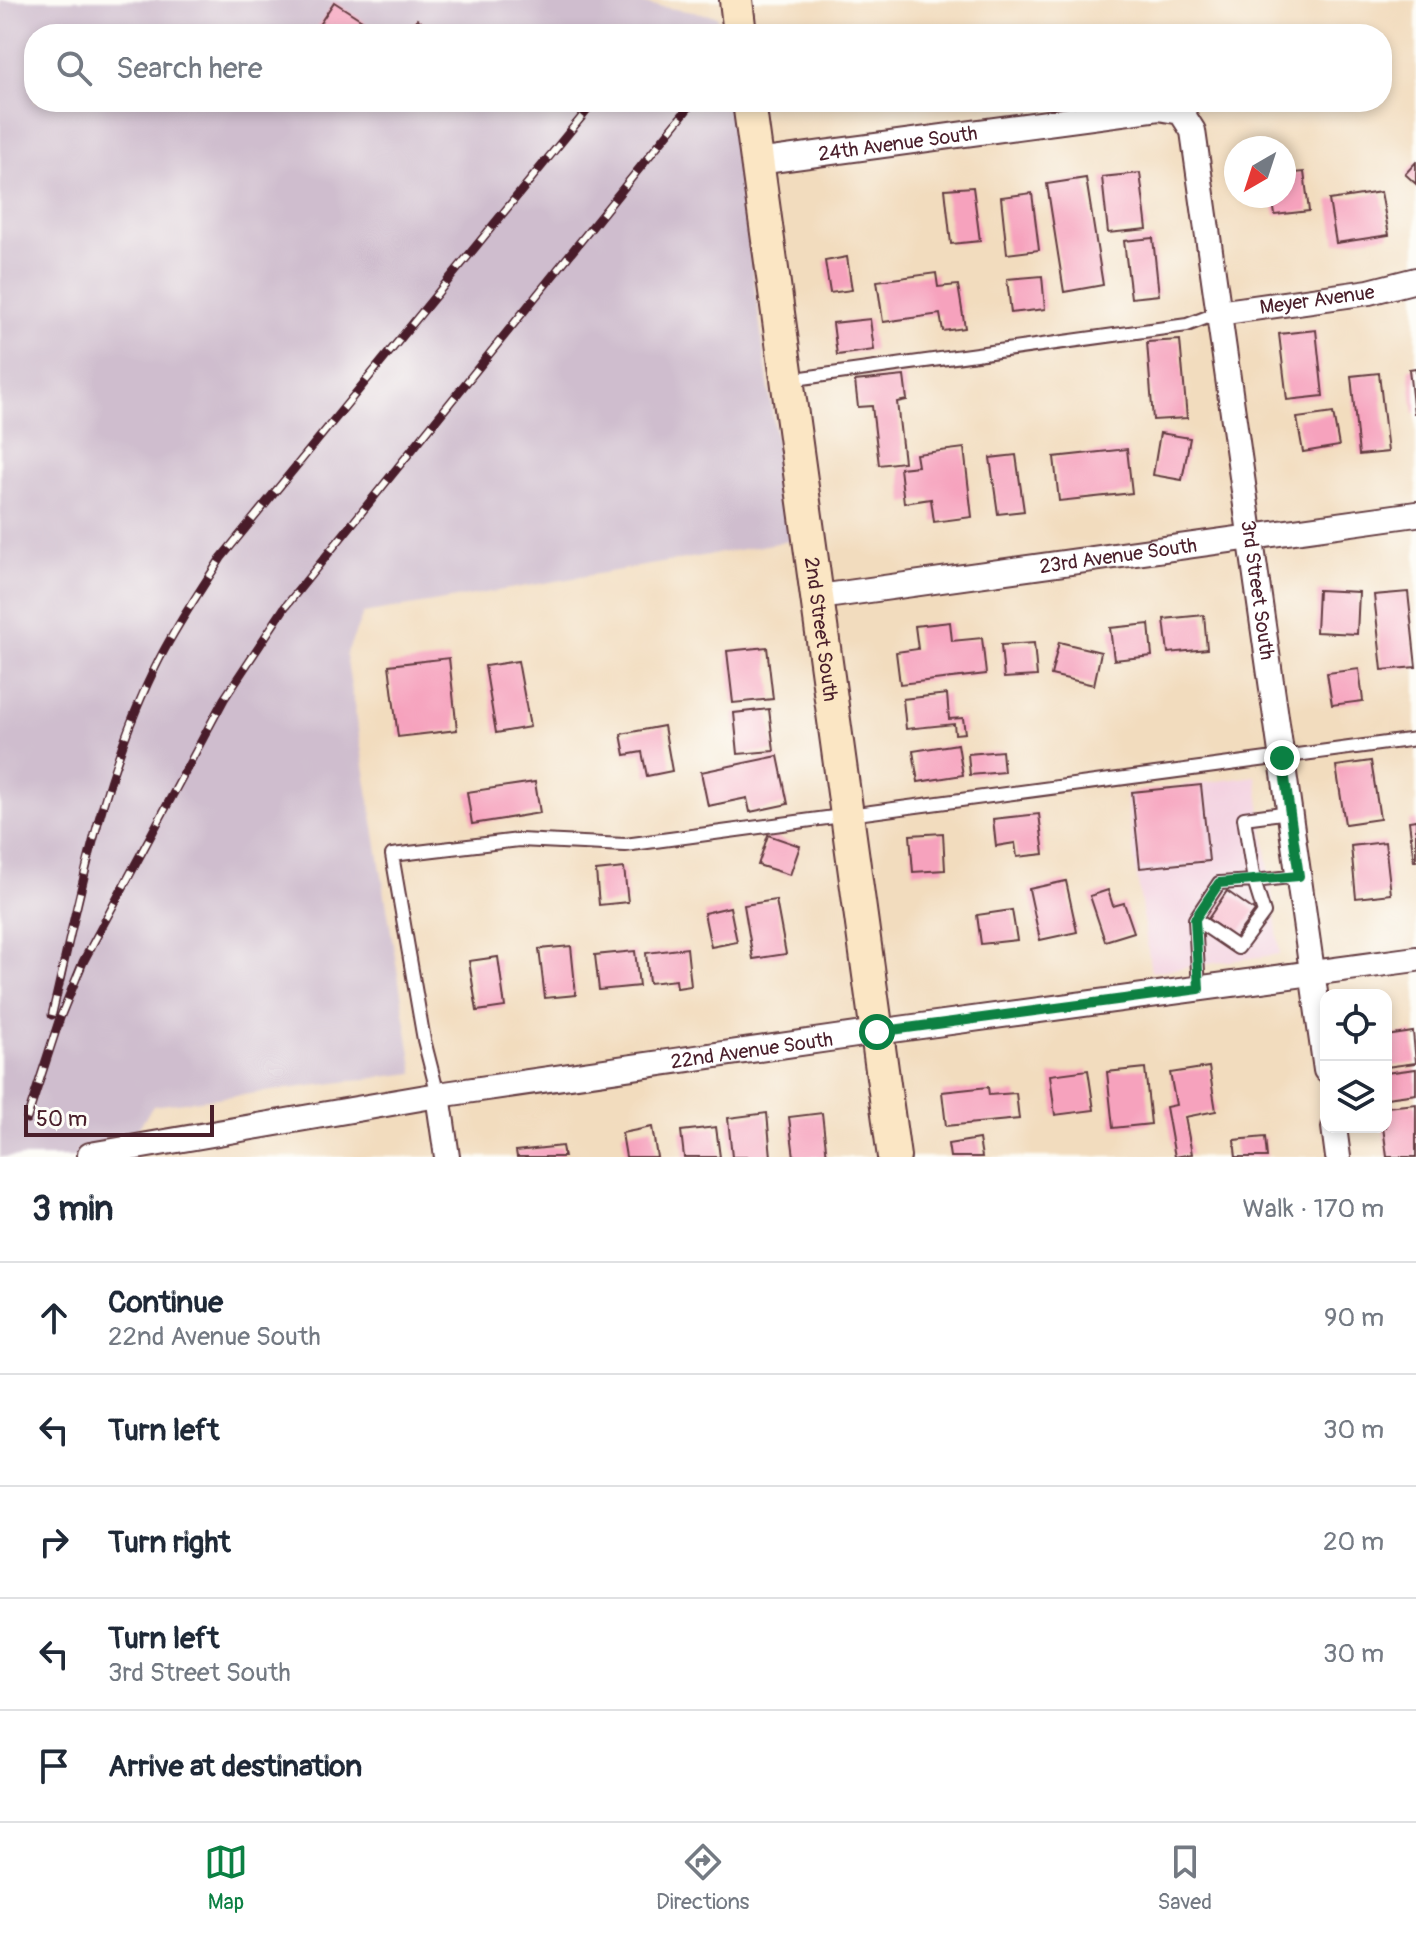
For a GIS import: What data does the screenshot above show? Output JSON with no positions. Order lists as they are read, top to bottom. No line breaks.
{"streets":{"street":["24th Avenue South","Meyer Avenue","23rd Avenue South","3rd Street South","2nd Street South","22nd Avenue South"]},"crossings":[["24th Avenue South","2nd Street South"],["Meyer Avenue","3rd Street South"],["23rd Avenue South","3rd Street South"],["23rd Avenue South","2nd Street South"],["3rd Street South","22nd Avenue South"],["2nd Street South","22nd Avenue South"]],"scale_bar":"50 m","north":"bottom left","page":{"search":"Search here","scale":"50 m","heading":["3 min","Walk · 170 m"],"list":[["Continue","22nd Avenue South","90 m"],["Turn left","30 m"],["Turn right","20 m"],["Turn left","3rd Street South","30 m"],"Arrive at destination"],"nav":["Map","Directions","Saved"]}}
